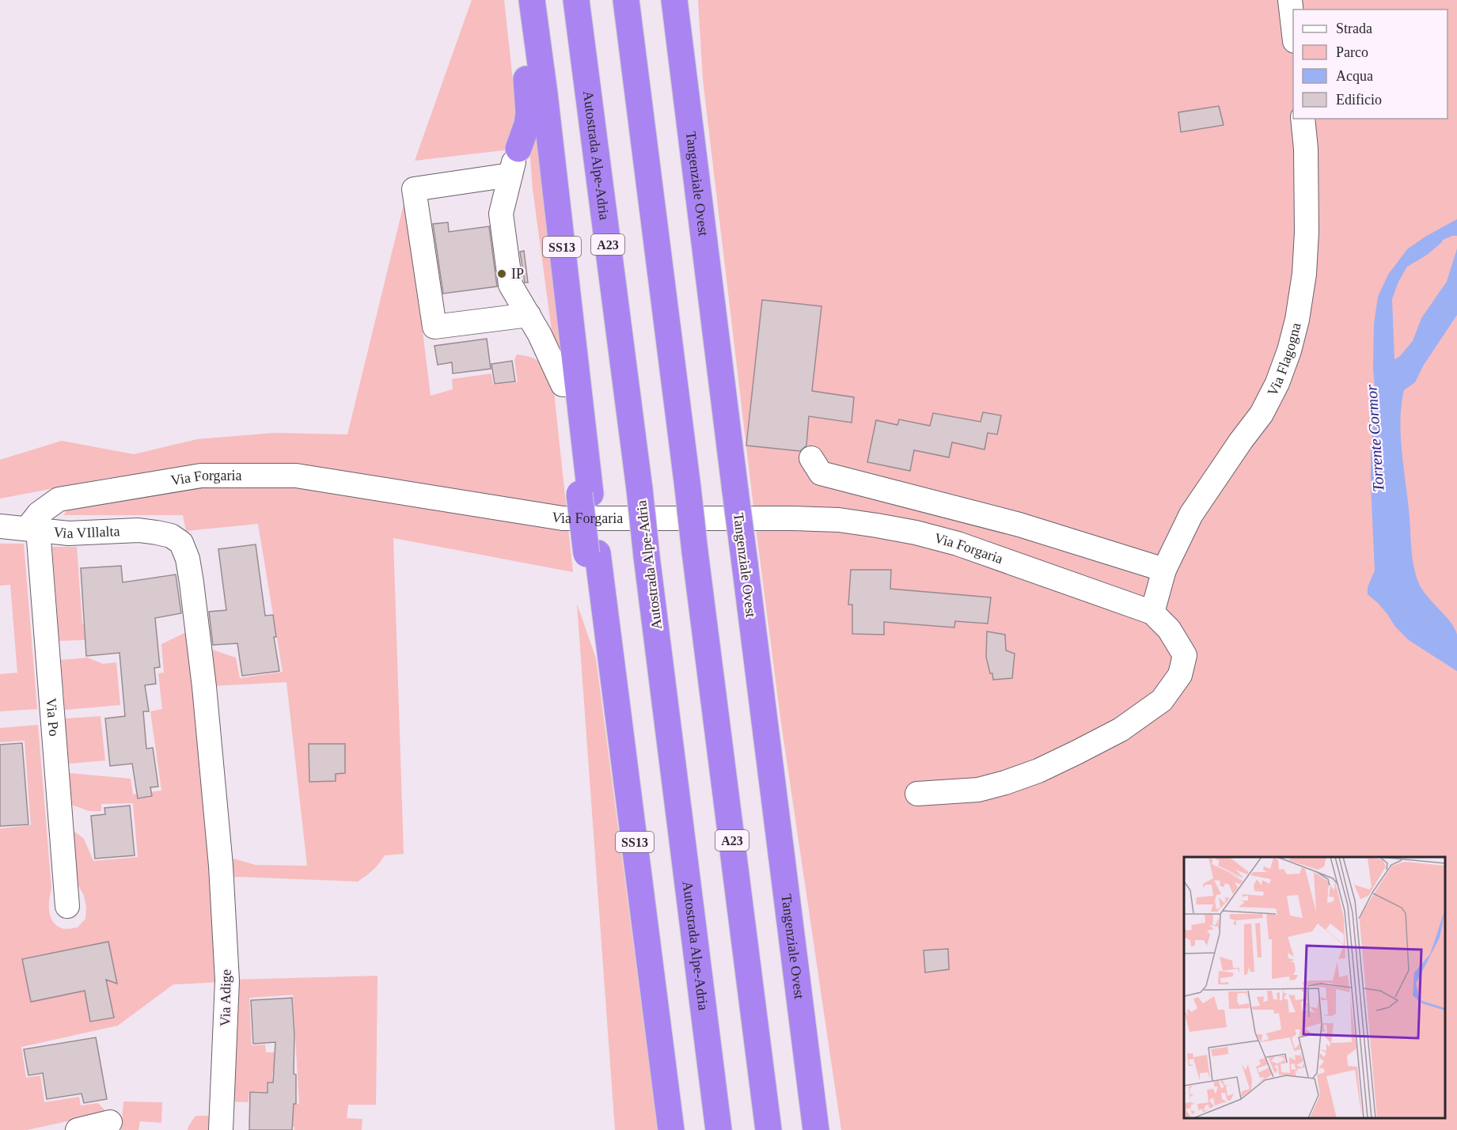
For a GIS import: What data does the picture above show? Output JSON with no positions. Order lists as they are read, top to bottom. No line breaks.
{"streets":{"highway":["Autostrada Alpe-Adria","Tangenziale Ovest","A23","SS13"],"street":["Via Flagogna","Via Forgaria","Via VIllalta","Via Po","Via Adige"]},"crossings":[["Via Forgaria","Via VIllalta"],["Via Forgaria","Via Po"],["Via VIllalta","Via Po"],["Via VIllalta","Via Adige"]],"water":["Torrente Cormor"],"places":["IP"],"legend":["Strada","Parco","Acqua","Edificio"]}
